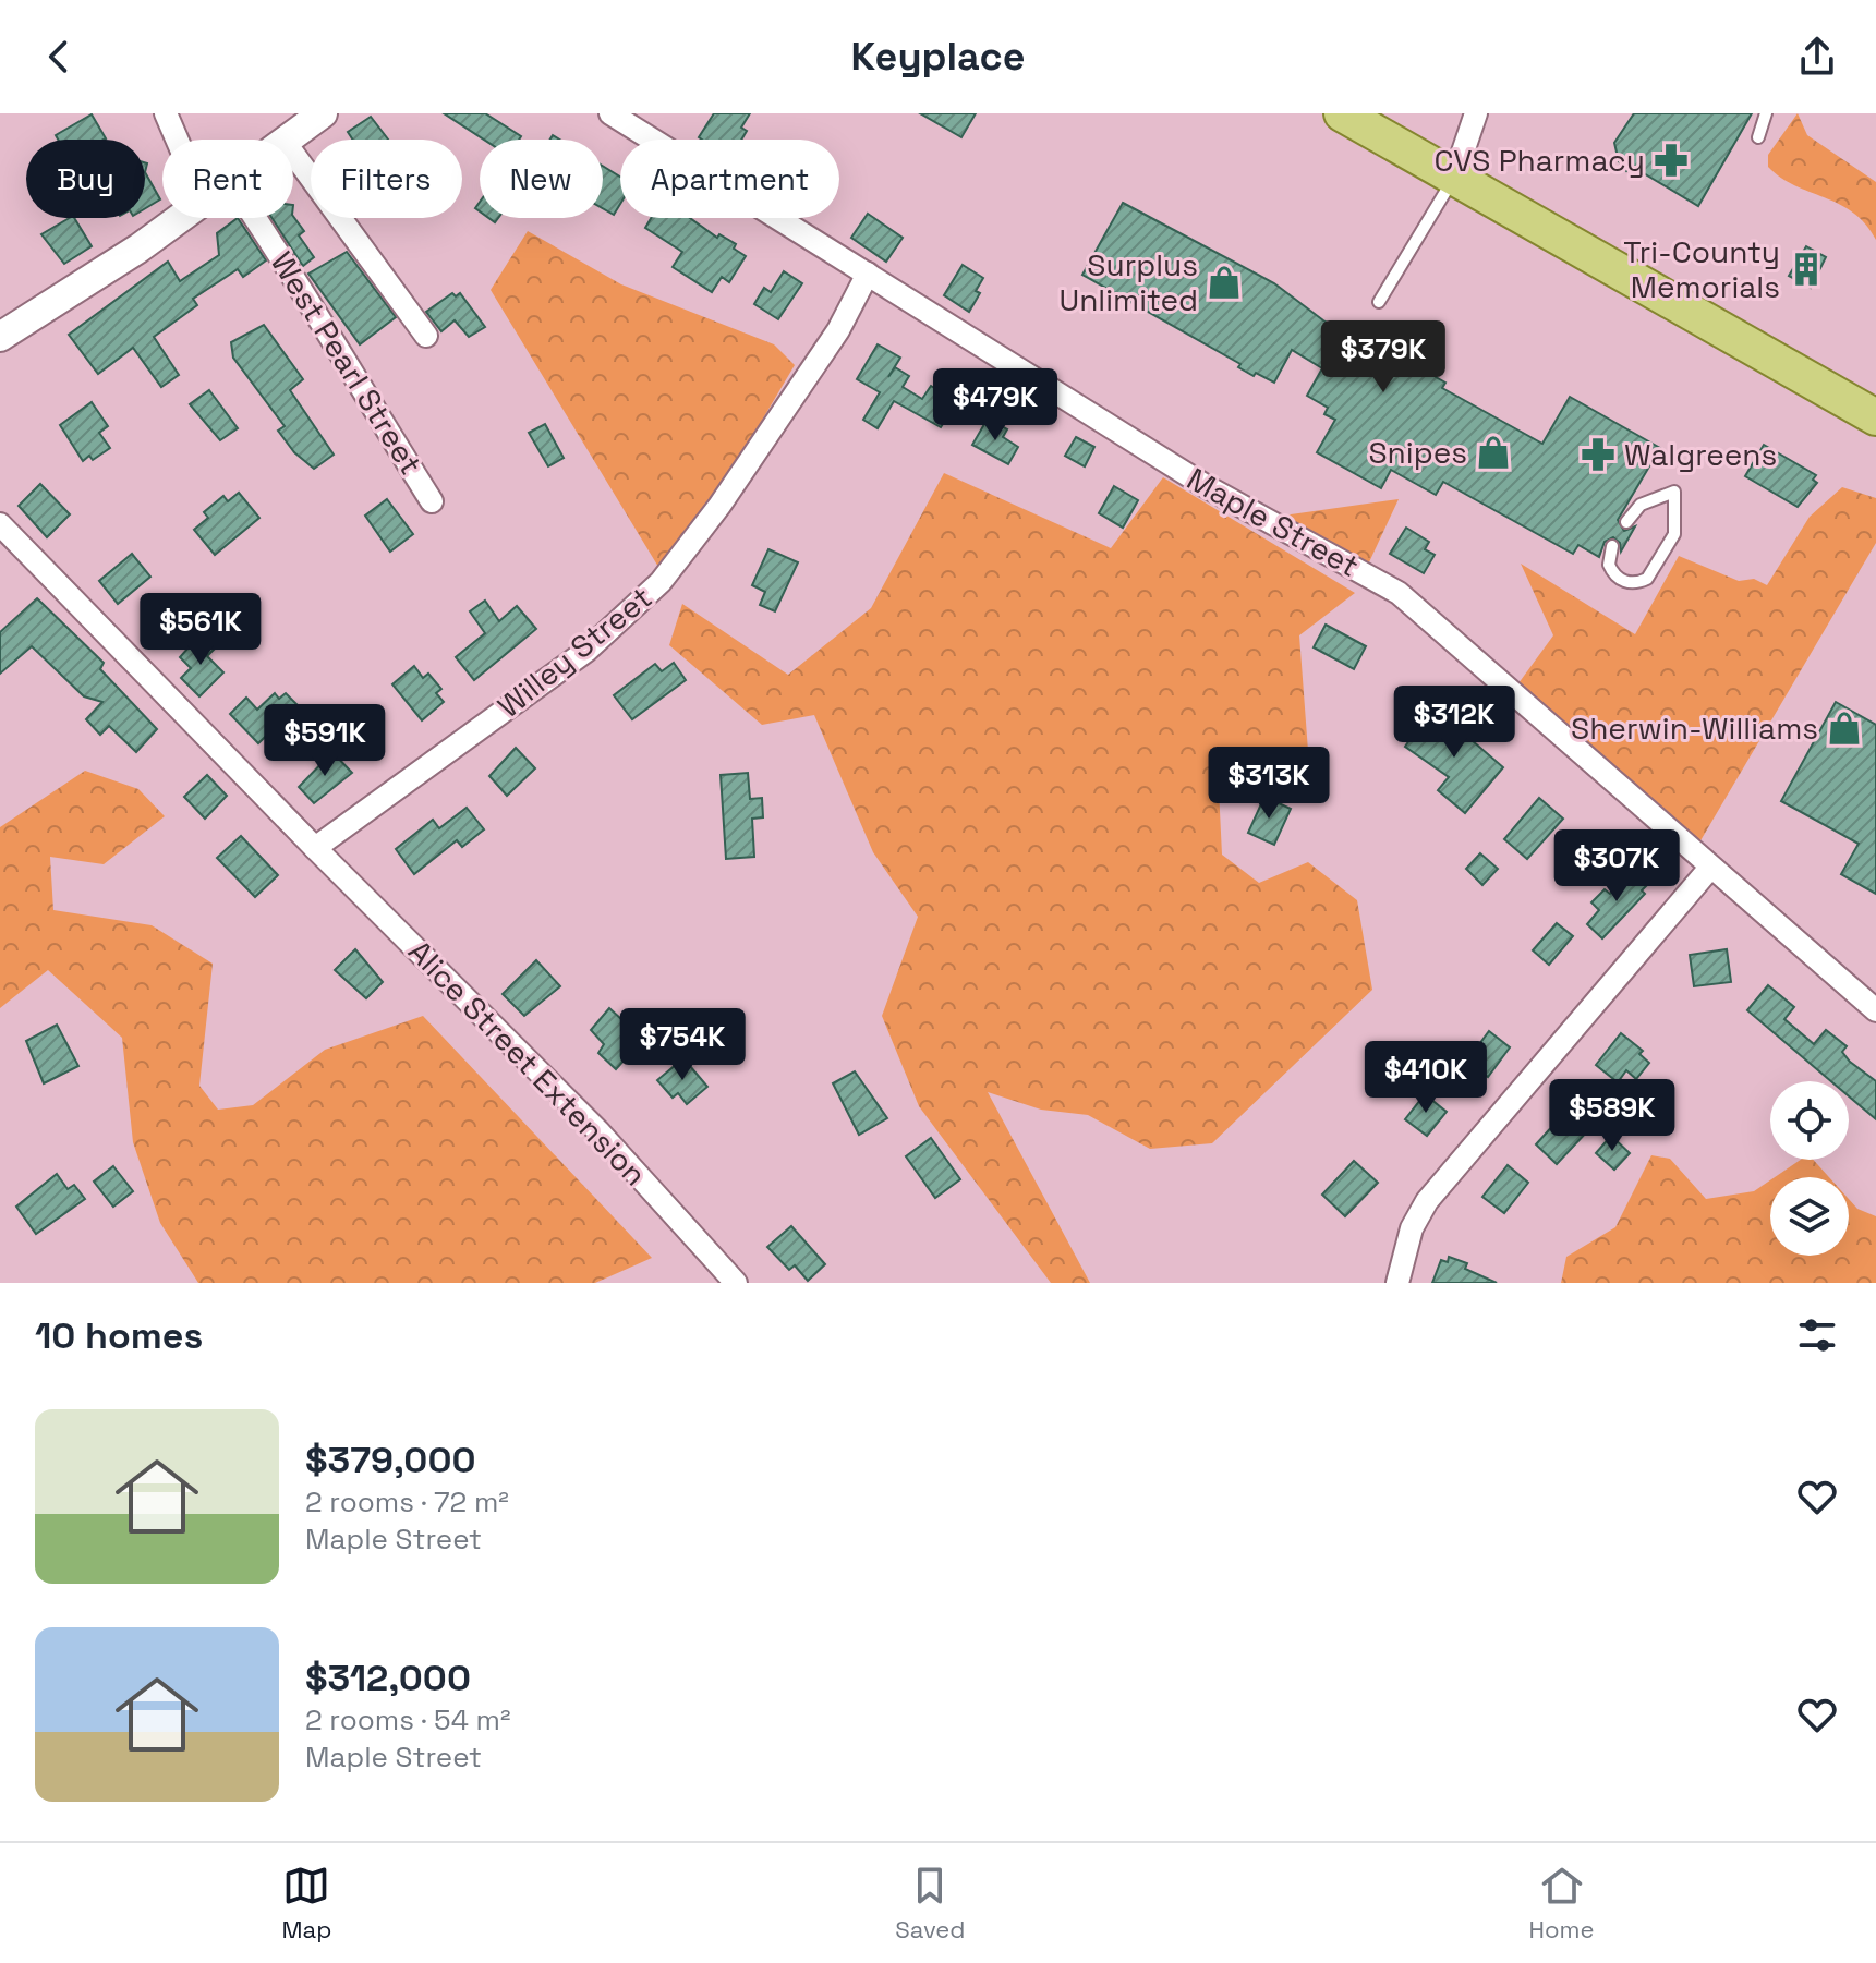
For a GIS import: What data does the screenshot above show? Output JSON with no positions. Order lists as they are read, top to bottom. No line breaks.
{"streets":{"street":["West Pearl Street","Maple Street","Willey Street","Alice Street Extension"]},"crossings":[["Maple Street","Willey Street"],["Willey Street","Alice Street Extension"]],"places":{"pharmacy":["CVS Pharmacy","Walgreens"],"building":["Tri-County Memorials"],"shop":["Surplus Unlimited","Snipes","Sherwin-Williams"]},"page":{"header":"Keyplace","chip":["Buy","Rent","Filters","New","Apartment"],"price":["$379K","$479K","$561K","$312K","$591K","$313K","$307K","$754K","$410K","$589K"],"heading":"10 homes","list":[{"name":"$379,000","note":"2 rooms · 72 m² · Maple Street"},{"name":"$312,000","note":"2 rooms · 54 m² · Maple Street"}],"tabs":["Map","Saved","Home"]}}
